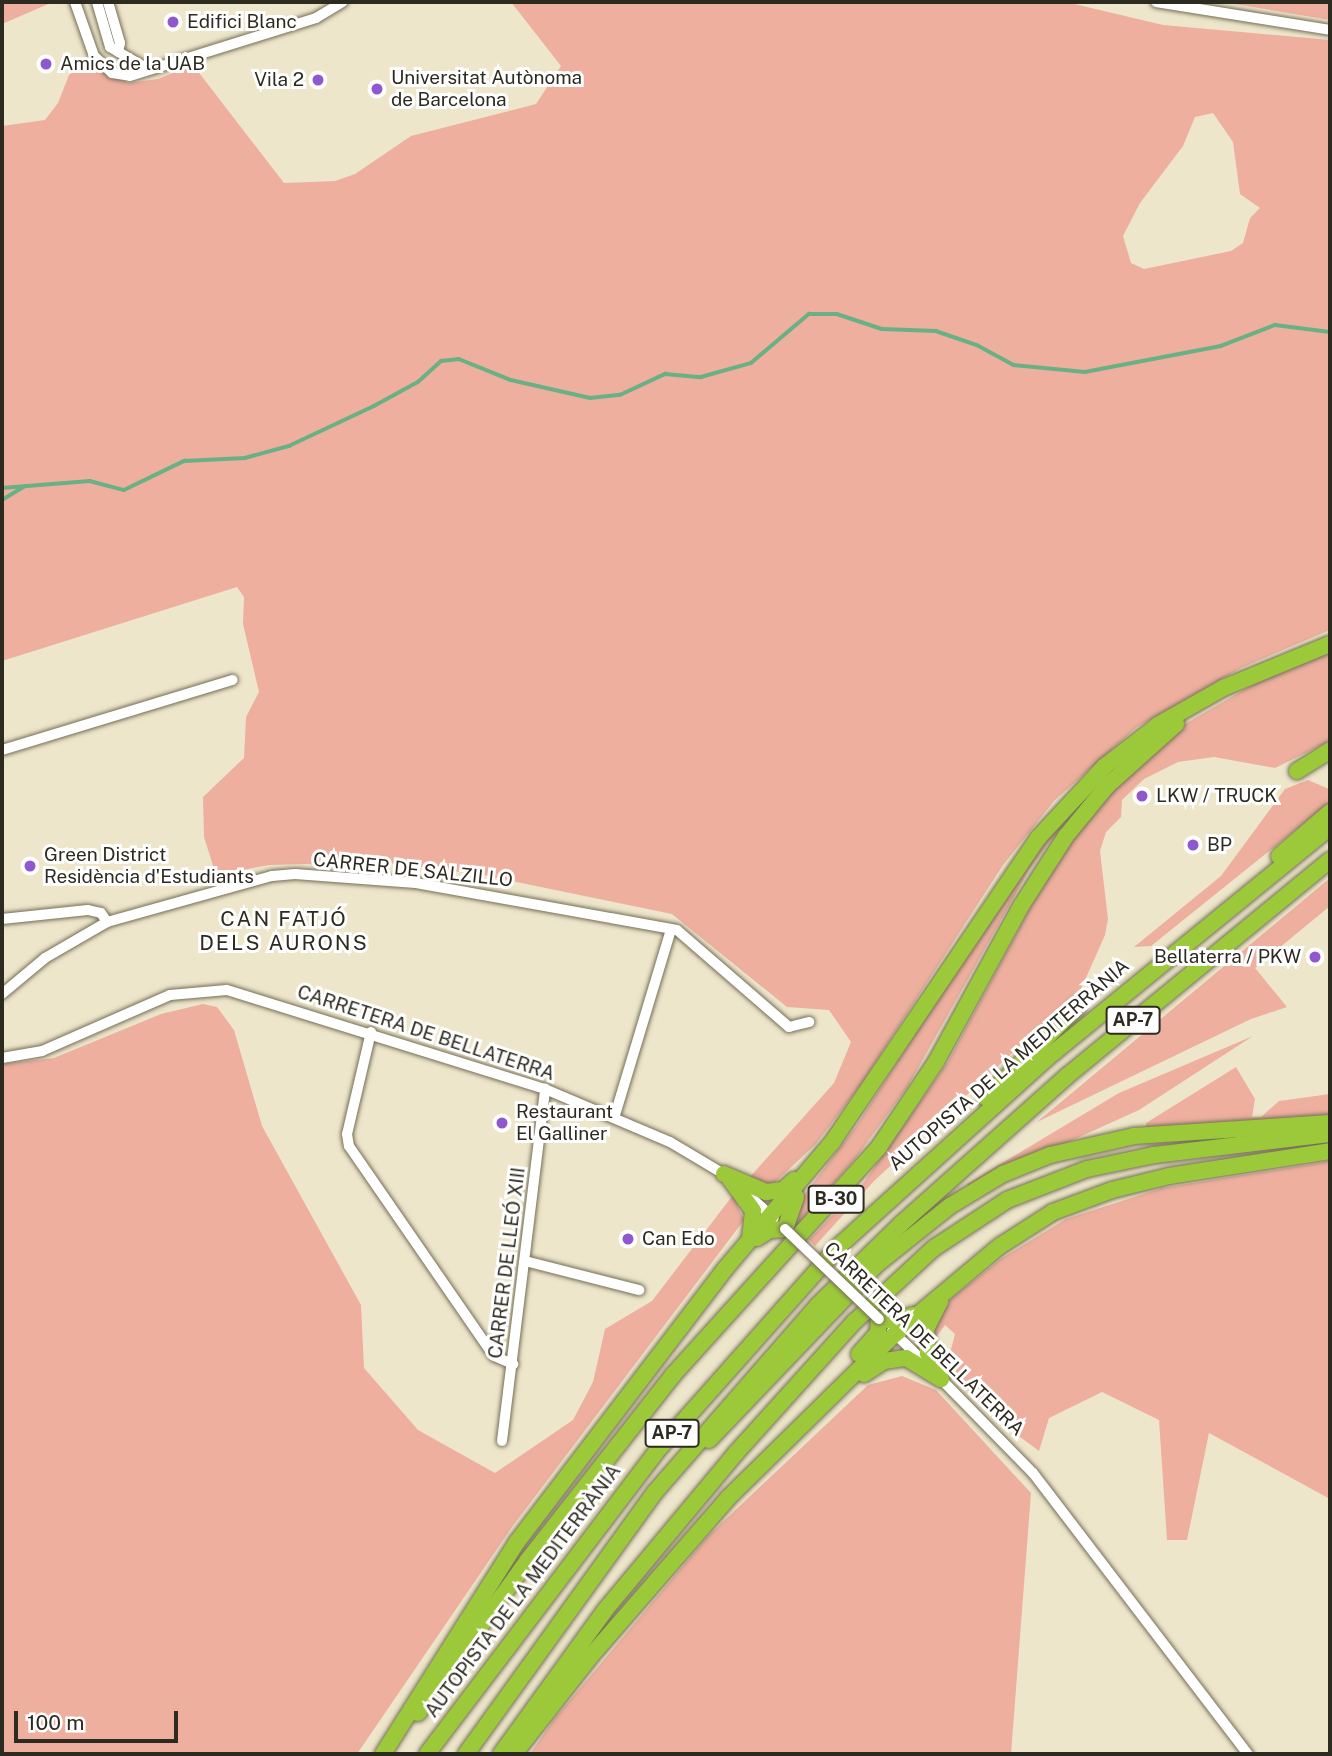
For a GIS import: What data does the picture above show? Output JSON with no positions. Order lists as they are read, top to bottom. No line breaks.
{"streets":{"highway":["AP-7","AUTOPISTA DE LA MEDITERRÀNIA","B-30"],"street":["CARRER DE SALZILLO","CARRETERA DE BELLATERRA","CARRER DE LLEÓ XIII"]},"crossings":[["CARRETERA DE BELLATERRA","CARRER DE LLEÓ XIII"]],"districts":["CAN FATJÓ DELS AURONS"],"places":["Edifici Blanc","Amics de la UAB","Vila 2","Universitat Autònoma de Barcelona","LKW / TRUCK","BP","Green District Residència d'Estudiants","Bellaterra / PKW","Restaurant El Galliner","Can Edo"],"scale_bar":"100 m"}
